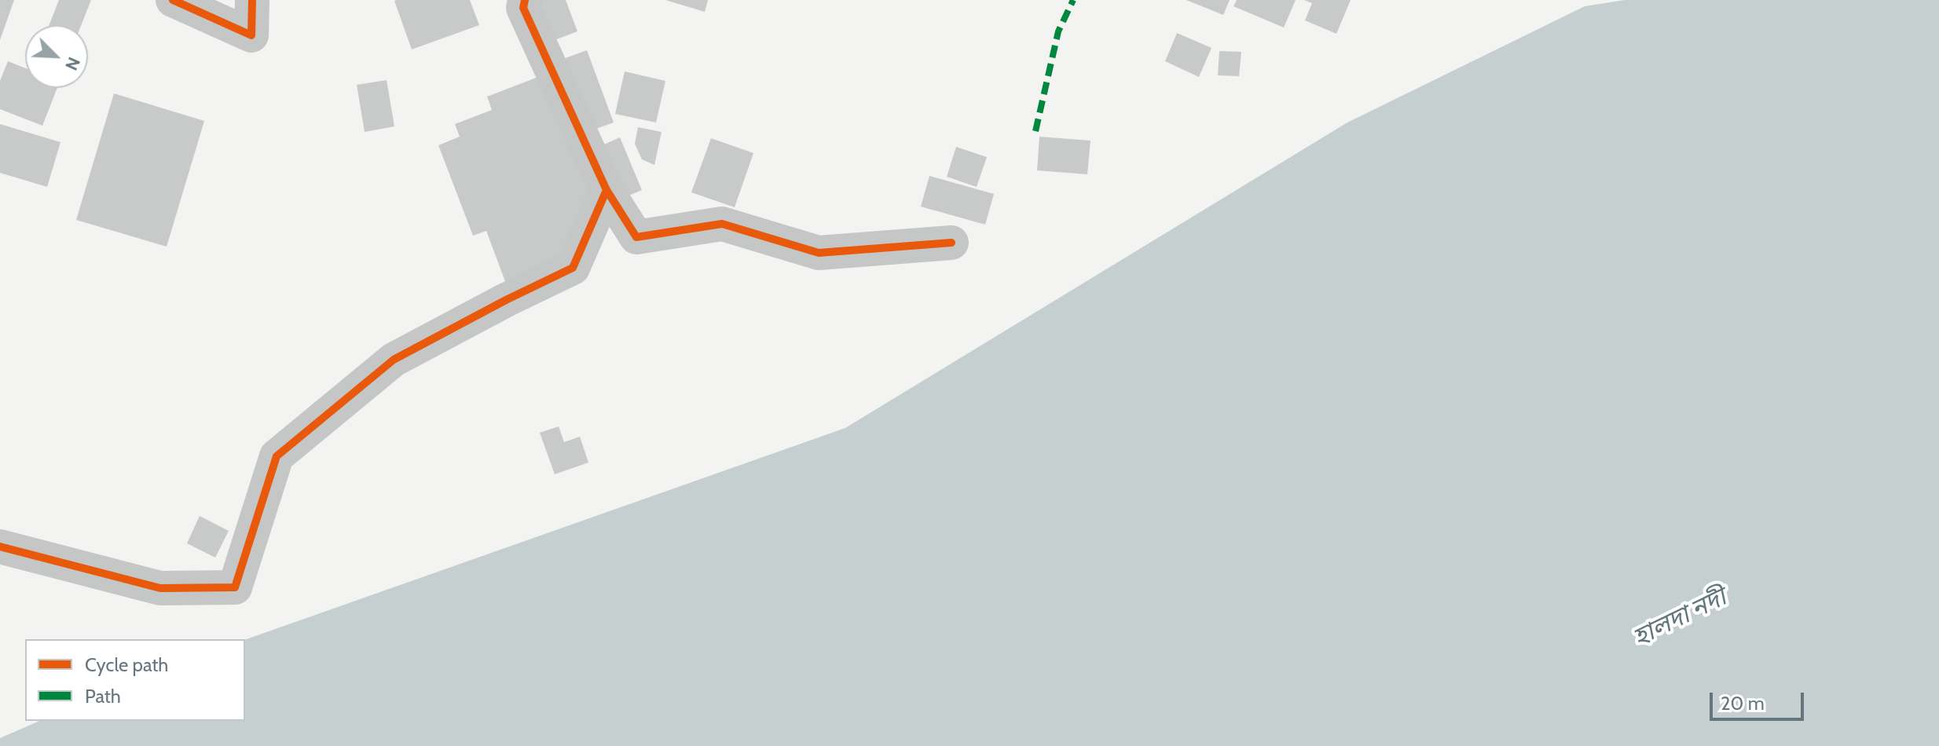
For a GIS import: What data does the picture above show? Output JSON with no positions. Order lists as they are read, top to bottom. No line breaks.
{"water":["হালদা নদী"],"legend":["Cycle path","Path"],"scale_bar":"20 m","north":"bottom right"}
